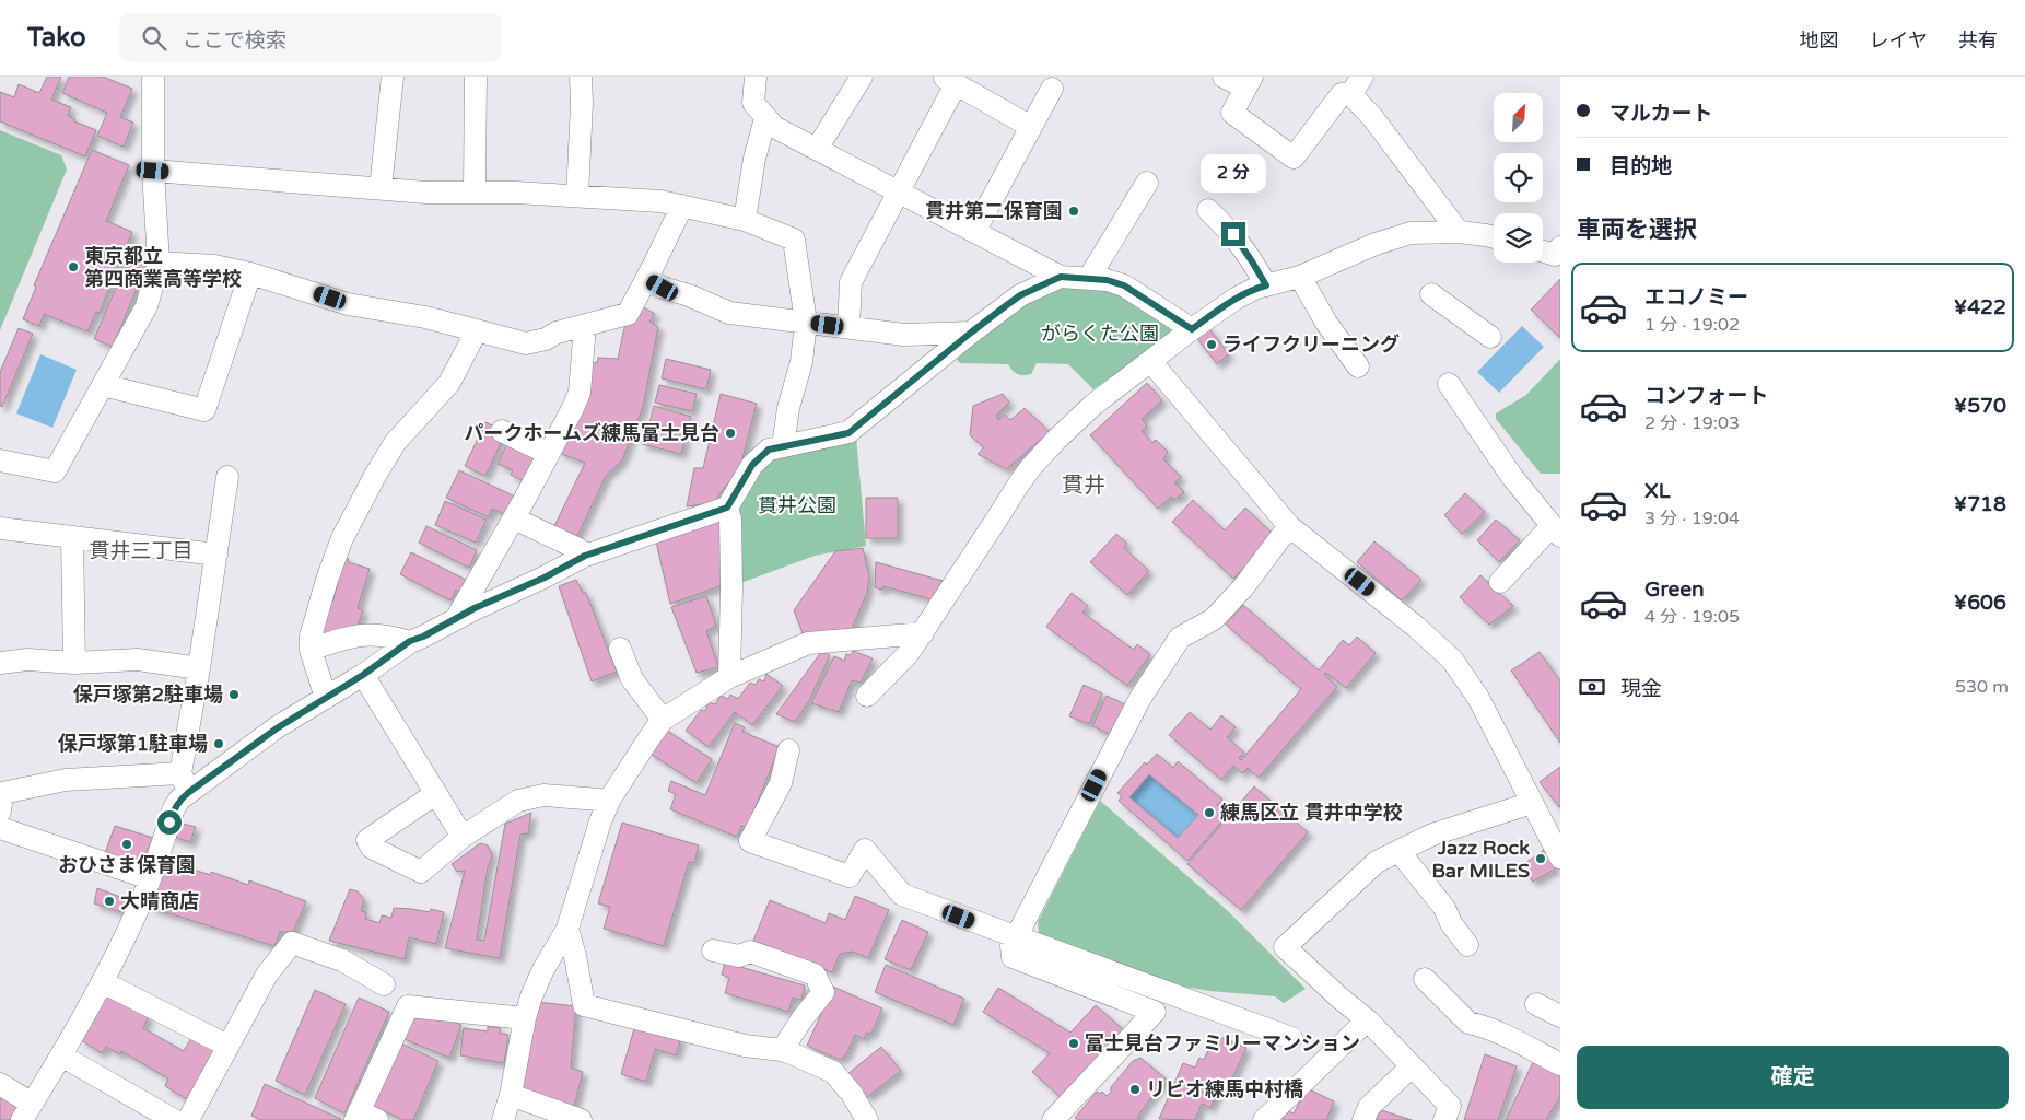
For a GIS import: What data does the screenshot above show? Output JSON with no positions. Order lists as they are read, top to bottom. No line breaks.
{"districts":["貫井","貫井三丁目"],"parks":["がらくた公園","貫井公園"],"places":["貫井第二保育園","東京都立 第四商業高等学校","ライフクリーニング","パークホームズ練馬富士見台","保戸塚第2駐車場","保戸塚第1駐車場","練馬区立 貫井中学校","おひさま保育園","Jazz Rock Bar MILES","大晴商店","富士見台ファミリーマンション","リビオ練馬中村橋"],"north":"top right","page":{"header":"Tako","search":"ここで検索","nav":["地図","レイヤ","共有"],"banner":["マルカート","目的地"],"bubble":"2 分","heading":"車両を選択","list":[{"name":"エコノミー","note":"1 分 · 19:02","value":"¥422"},{"name":"コンフォート","note":"2 分 · 19:03","value":"¥570"},{"name":"XL","note":"3 分 · 19:04","value":"¥718"},{"name":"Green","note":"4 分 · 19:05","value":"¥606"}],"pay":["現金","530 m"],"buttons":"確定"}}
